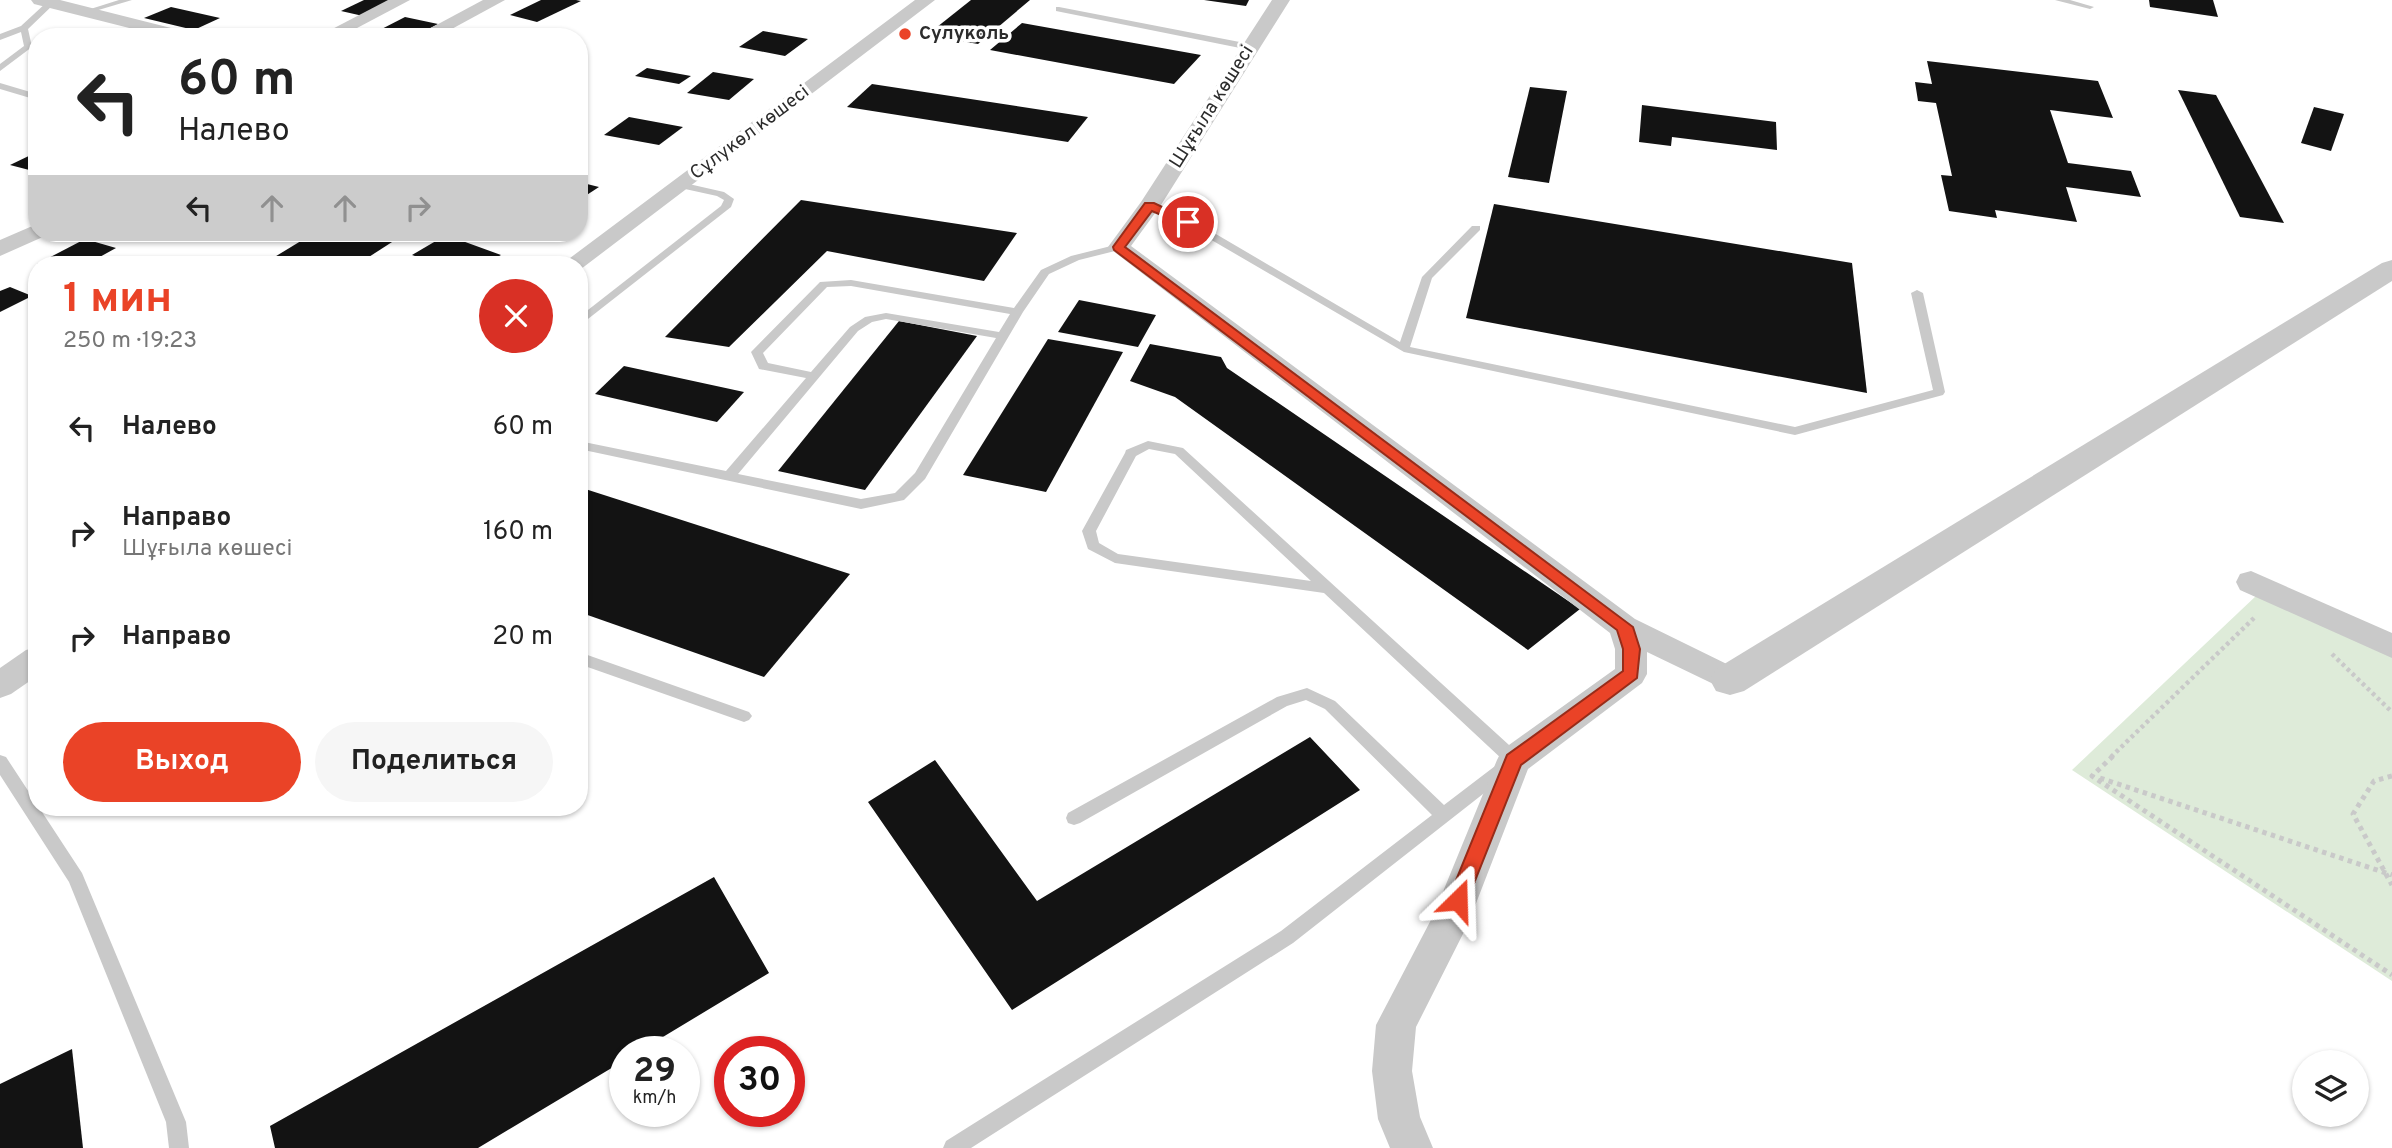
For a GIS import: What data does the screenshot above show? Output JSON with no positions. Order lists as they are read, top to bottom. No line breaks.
{"streets":{"street":["Шұғыла көшесі","Сұлукөл көшесі"]},"places":["Сулуколь"],"page":{"turn":["60 m","Налево"],"heading":["1 мин","250 m · 19:23"],"list":[{"name":"Налево","value":"60 m"},{"name":"Направо","note":"Шұғыла көшесі","value":"160 m"},{"name":"Направо","value":"20 m"}],"buttons":["Выход","Поделиться"],"speed":"29 km/h","limit":"30"}}
